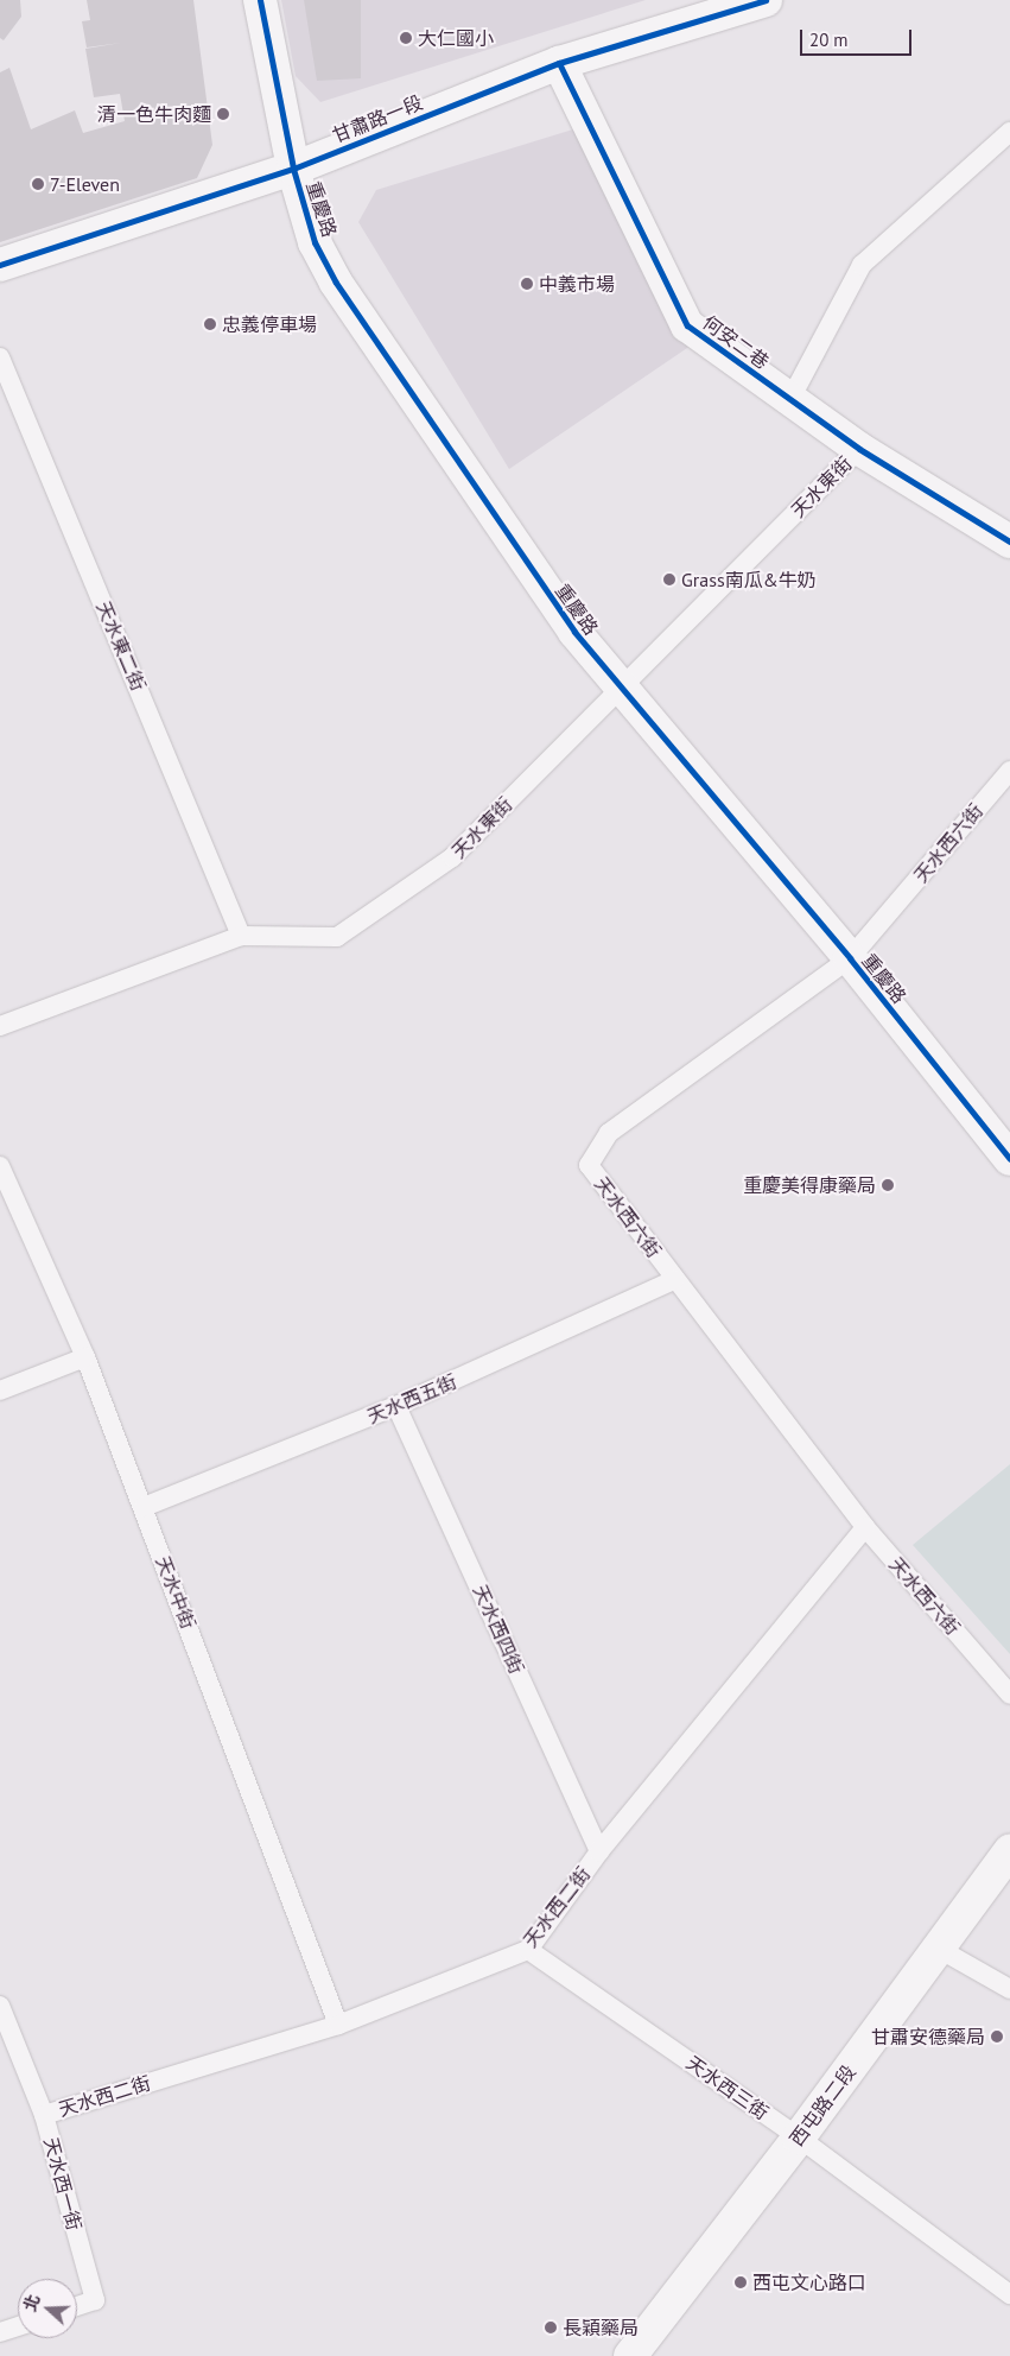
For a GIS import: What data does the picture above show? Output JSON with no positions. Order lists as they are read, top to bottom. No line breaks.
{"streets":{"street":["甘肅路一段","重慶路","何安二巷","西屯路二段"],"lane":["天水東街","天水東二街","天水西六街","天水西五街","天水中街","天水西四街","天水西二街","天水西三街","天水西一街"]},"crossings":[["甘肅路一段","重慶路"],["甘肅路一段","何安二巷"],["重慶路","天水東街"],["重慶路","天水西六街"],["何安二巷","天水東街"],["天水東街","天水東二街"],["天水西六街","天水西五街"],["天水西六街","天水西二街"],["天水西五街","天水中街"],["天水西五街","天水西四街"],["天水中街","天水西二街"],["天水西四街","天水西二街"],["天水西二街","天水西三街"],["天水西二街","天水西一街"],["天水西三街","西屯路二段"]],"places":["大仁國小","清一色牛肉麵","7-Eleven","中義市場","忠義停車場","Grass南瓜&牛奶","重慶美得康藥局","甘肅安德藥局","西屯文心路口","長穎藥局"],"scale_bar":"20 m","north":"left"}
